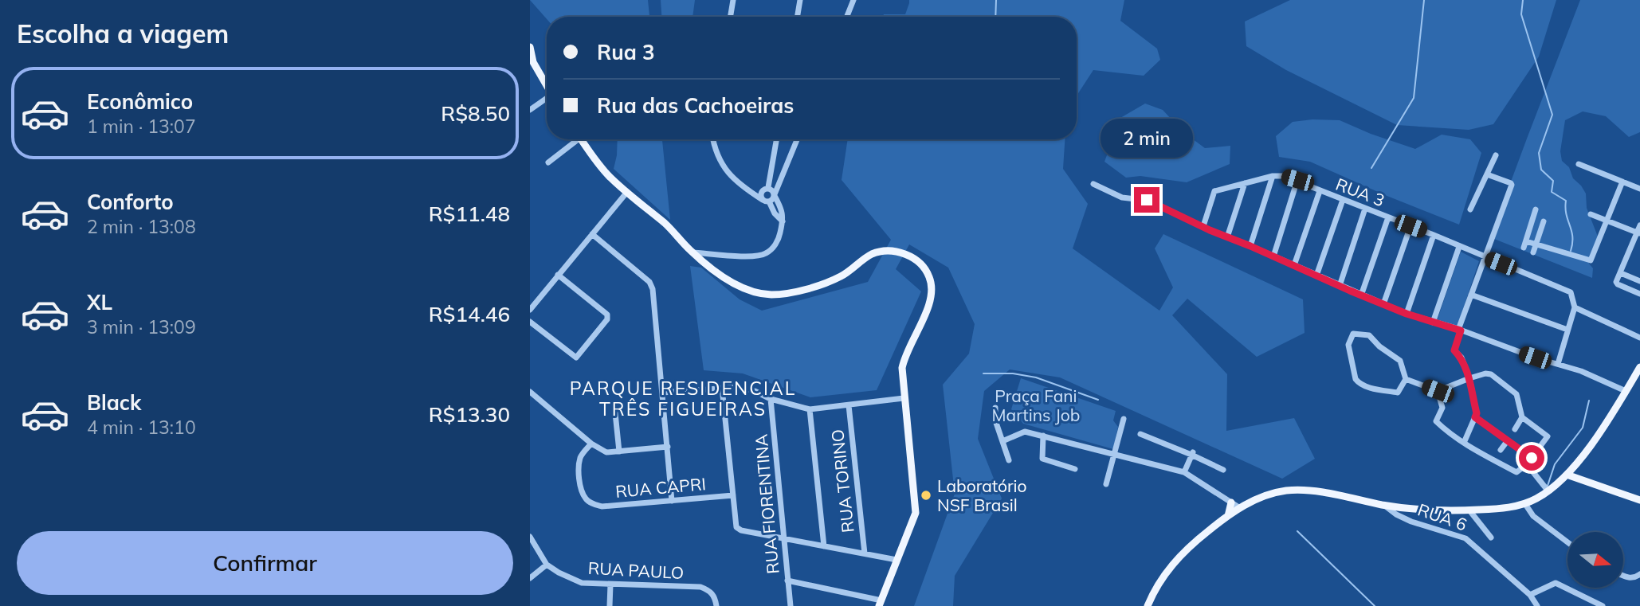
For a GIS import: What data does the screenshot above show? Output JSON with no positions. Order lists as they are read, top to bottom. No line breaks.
{"streets":{"street":["RUA 3","RUA TORINO","RUA CAPRI","RUA FIORENTINA","RUA 6","RUA PAULO"]},"districts":["PARQUE RESIDENCIAL TRÊS FIGUEIRAS"],"parks":["Praça Fani Martins Job"],"places":["Laboratório NSF Brasil"],"north":"right","page":{"heading":"Escolha a viagem","banner":["Rua 3","Rua das Cachoeiras"],"list":[{"name":"Econômico","note":"1 min · 13:07","value":"R$8.50"},{"name":"Conforto","note":"2 min · 13:08","value":"R$11.48"},{"name":"XL","note":"3 min · 13:09","value":"R$14.46"},{"name":"Black","note":"4 min · 13:10","value":"R$13.30"}],"bubble":"2 min","buttons":"Confirmar"}}
